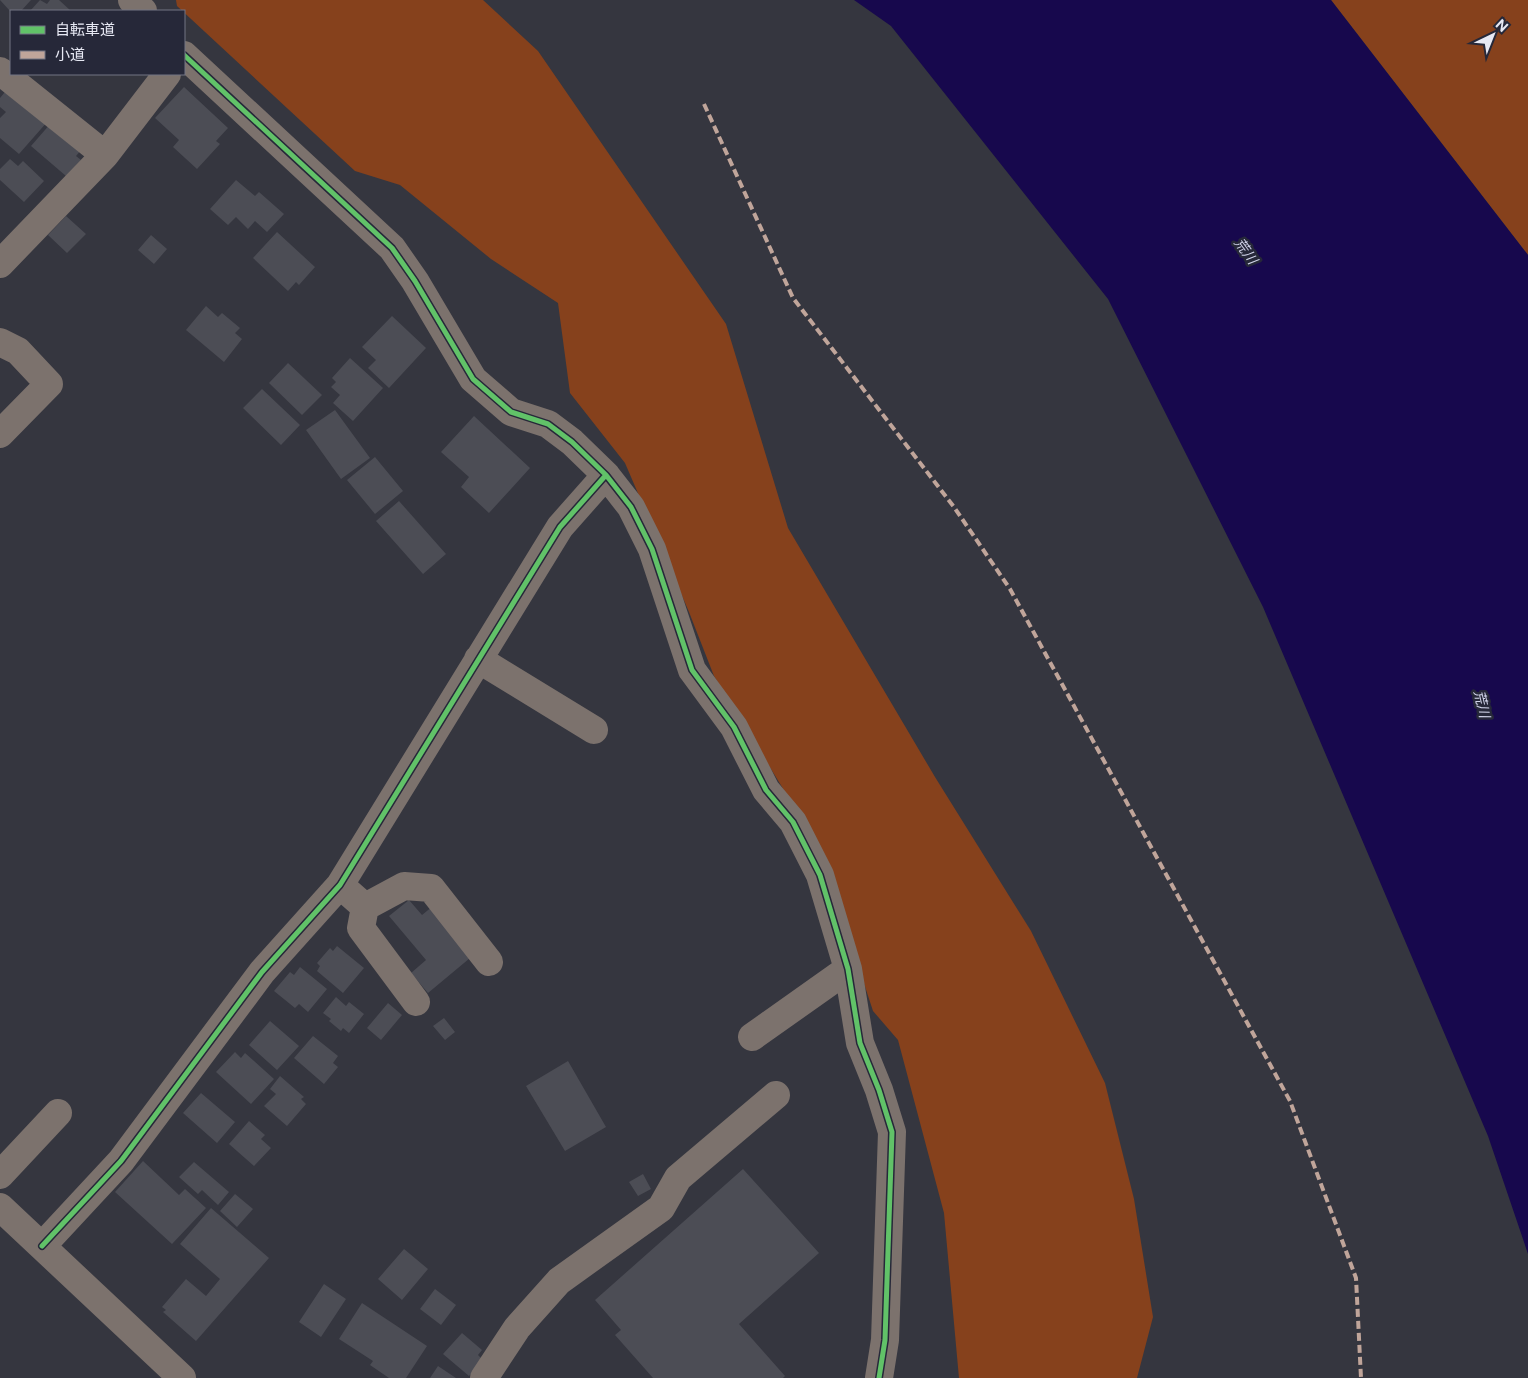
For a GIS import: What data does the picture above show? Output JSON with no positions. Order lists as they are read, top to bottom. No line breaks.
{"water":["荒川"],"legend":["自転車道","小道"],"north":"top right"}
